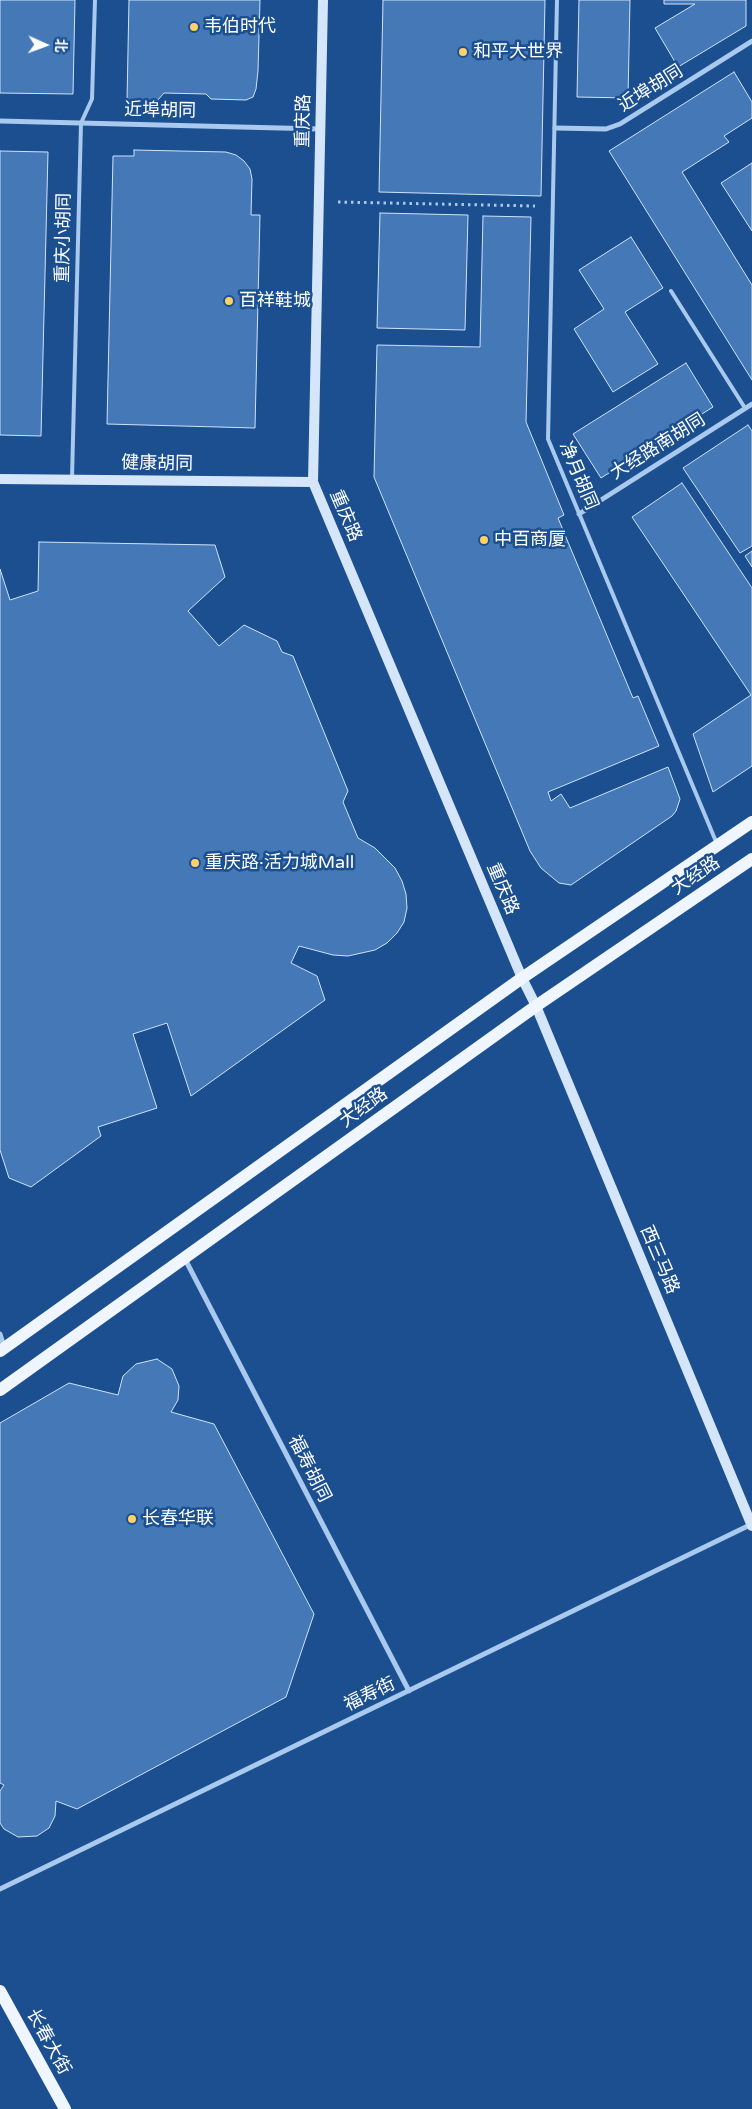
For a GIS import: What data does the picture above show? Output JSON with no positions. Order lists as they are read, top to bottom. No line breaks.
{"streets":{"main road":["重庆路","健康胡同","大经路","西三马路","长春大街"],"street":["近埠胡同","大经路南胡同","福寿胡同","福寿街"],"lane":["重庆小胡同","净月胡同"]},"crossings":[["近埠胡同","重庆路"],["近埠胡同","重庆小胡同"],["近埠胡同","净月胡同"],["重庆路","健康胡同"],["重庆路","大经路"],["重庆路","西三马路"],["重庆小胡同","健康胡同"],["大经路南胡同","净月胡同"],["净月胡同","大经路"],["大经路","西三马路"],["大经路","福寿胡同"],["西三马路","福寿街"],["福寿胡同","福寿街"]],"places":["韦伯时代","和平大世界","百祥鞋城","中百商厦","重庆路·活力城Mall","长春华联"],"north":"right"}
